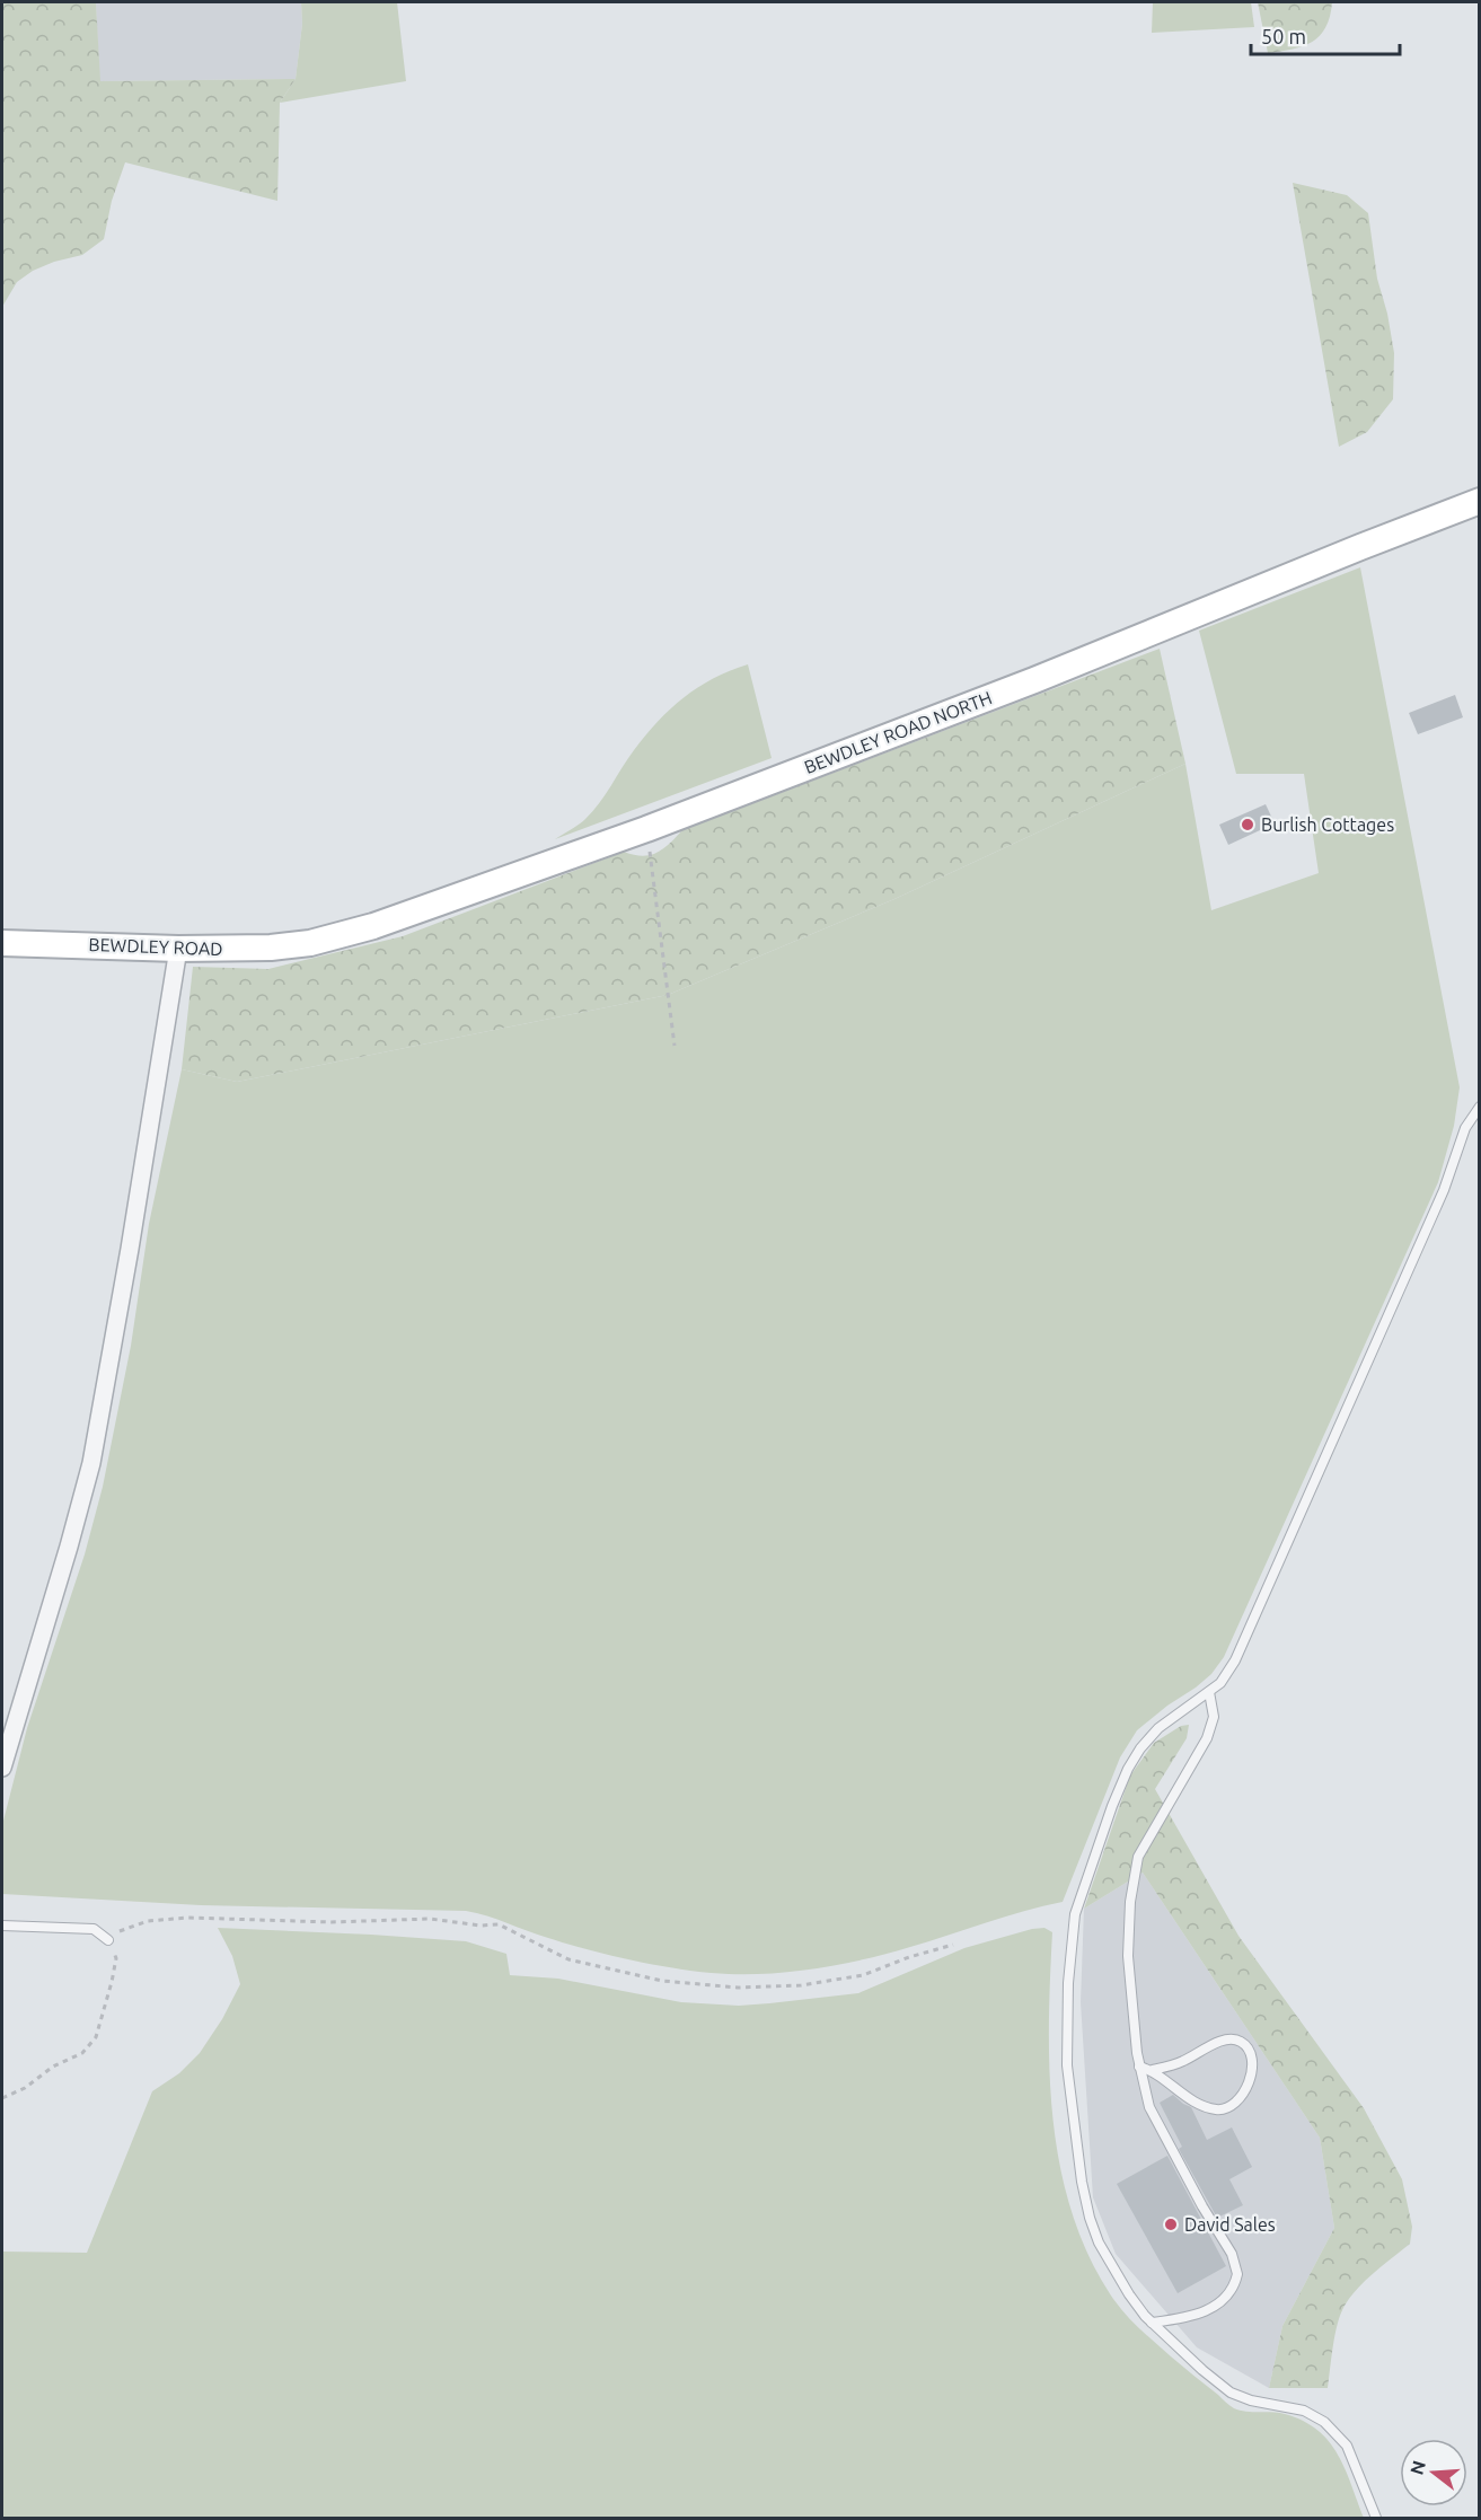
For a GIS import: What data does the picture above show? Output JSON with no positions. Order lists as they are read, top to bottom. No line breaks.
{"streets":{"main road":["BEWDLEY ROAD NORTH","BEWDLEY ROAD"]},"crossings":[["BEWDLEY ROAD NORTH","BEWDLEY ROAD"]],"places":["Burlish Cottages","David Sales"],"scale_bar":"50 m","north":"left"}
